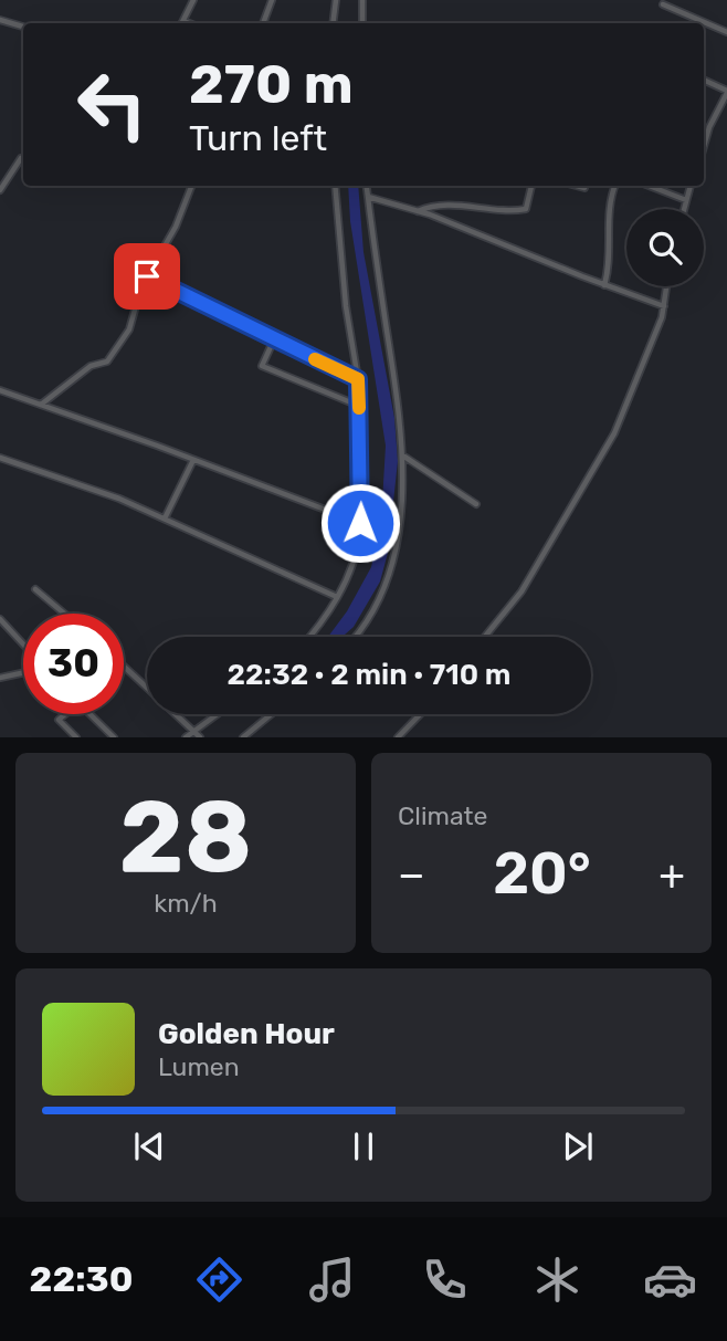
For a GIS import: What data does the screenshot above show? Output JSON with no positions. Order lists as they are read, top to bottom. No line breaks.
{"page":{"turn":["270 m","Turn left"],"limit":"30","trip":"22:32 · 2 min · 710 m","tile":[["28","km/h"],"Climate"],"heat":["−","20°","+"],"song":["Golden Hour","Lumen"],"tabs":"22:30"}}
